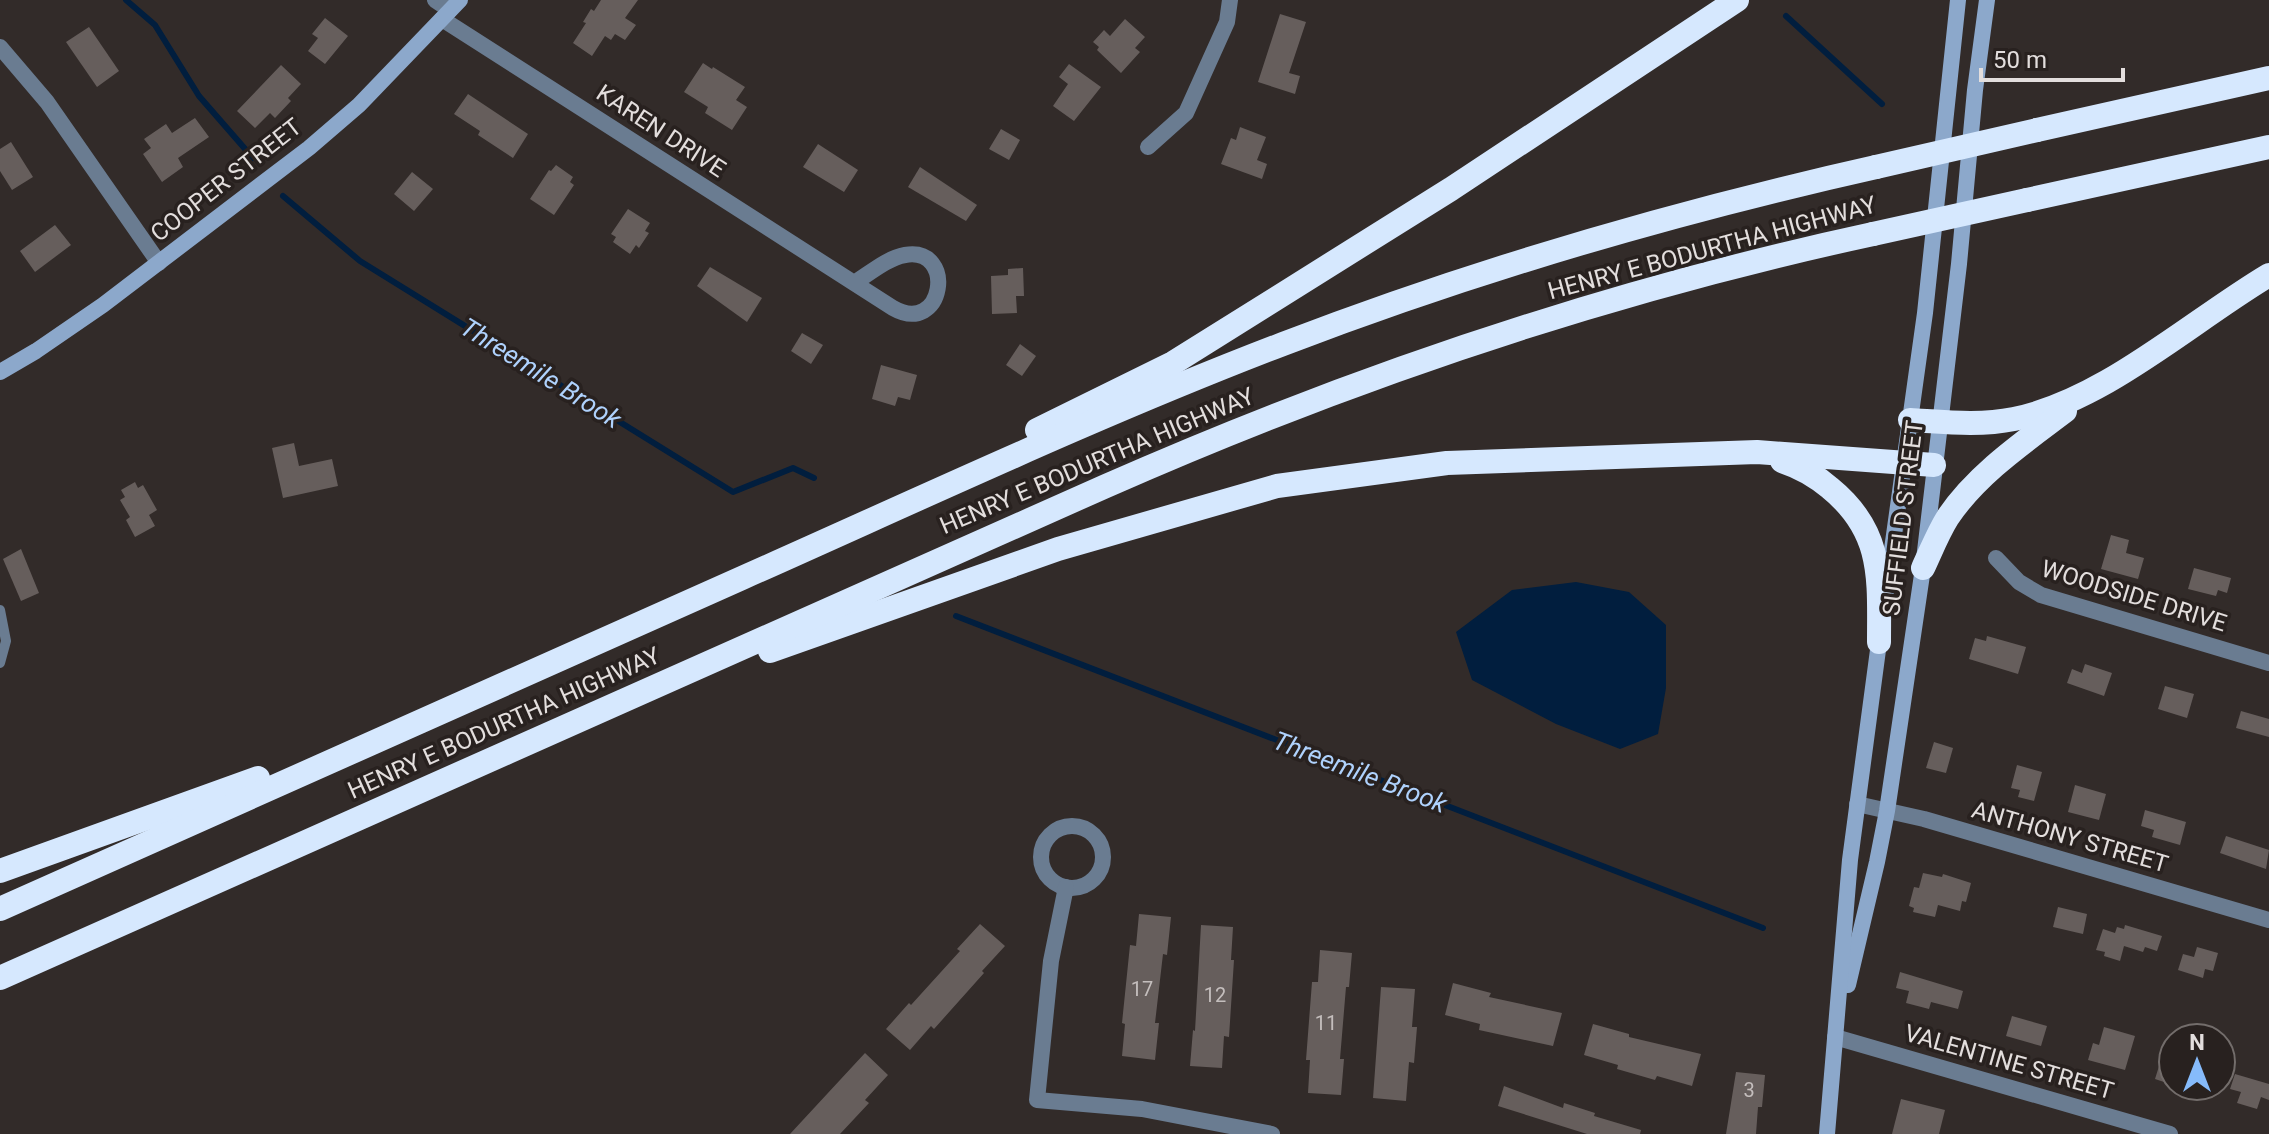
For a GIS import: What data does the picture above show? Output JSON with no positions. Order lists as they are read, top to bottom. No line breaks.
{"streets":{"highway":["HENRY E BODURTHA HIGHWAY"],"main road":["COOPER STREET","SUFFIELD STREET"],"street":["KAREN DRIVE","WOODSIDE DRIVE","ANTHONY STREET","VALENTINE STREET"]},"crossings":[["KAREN DRIVE","COOPER STREET"],["SUFFIELD STREET","ANTHONY STREET"],["SUFFIELD STREET","VALENTINE STREET"]],"water":["Threemile Brook"],"house_numbers":["17","12","11","3"],"scale_bar":"50 m","north":"top"}
